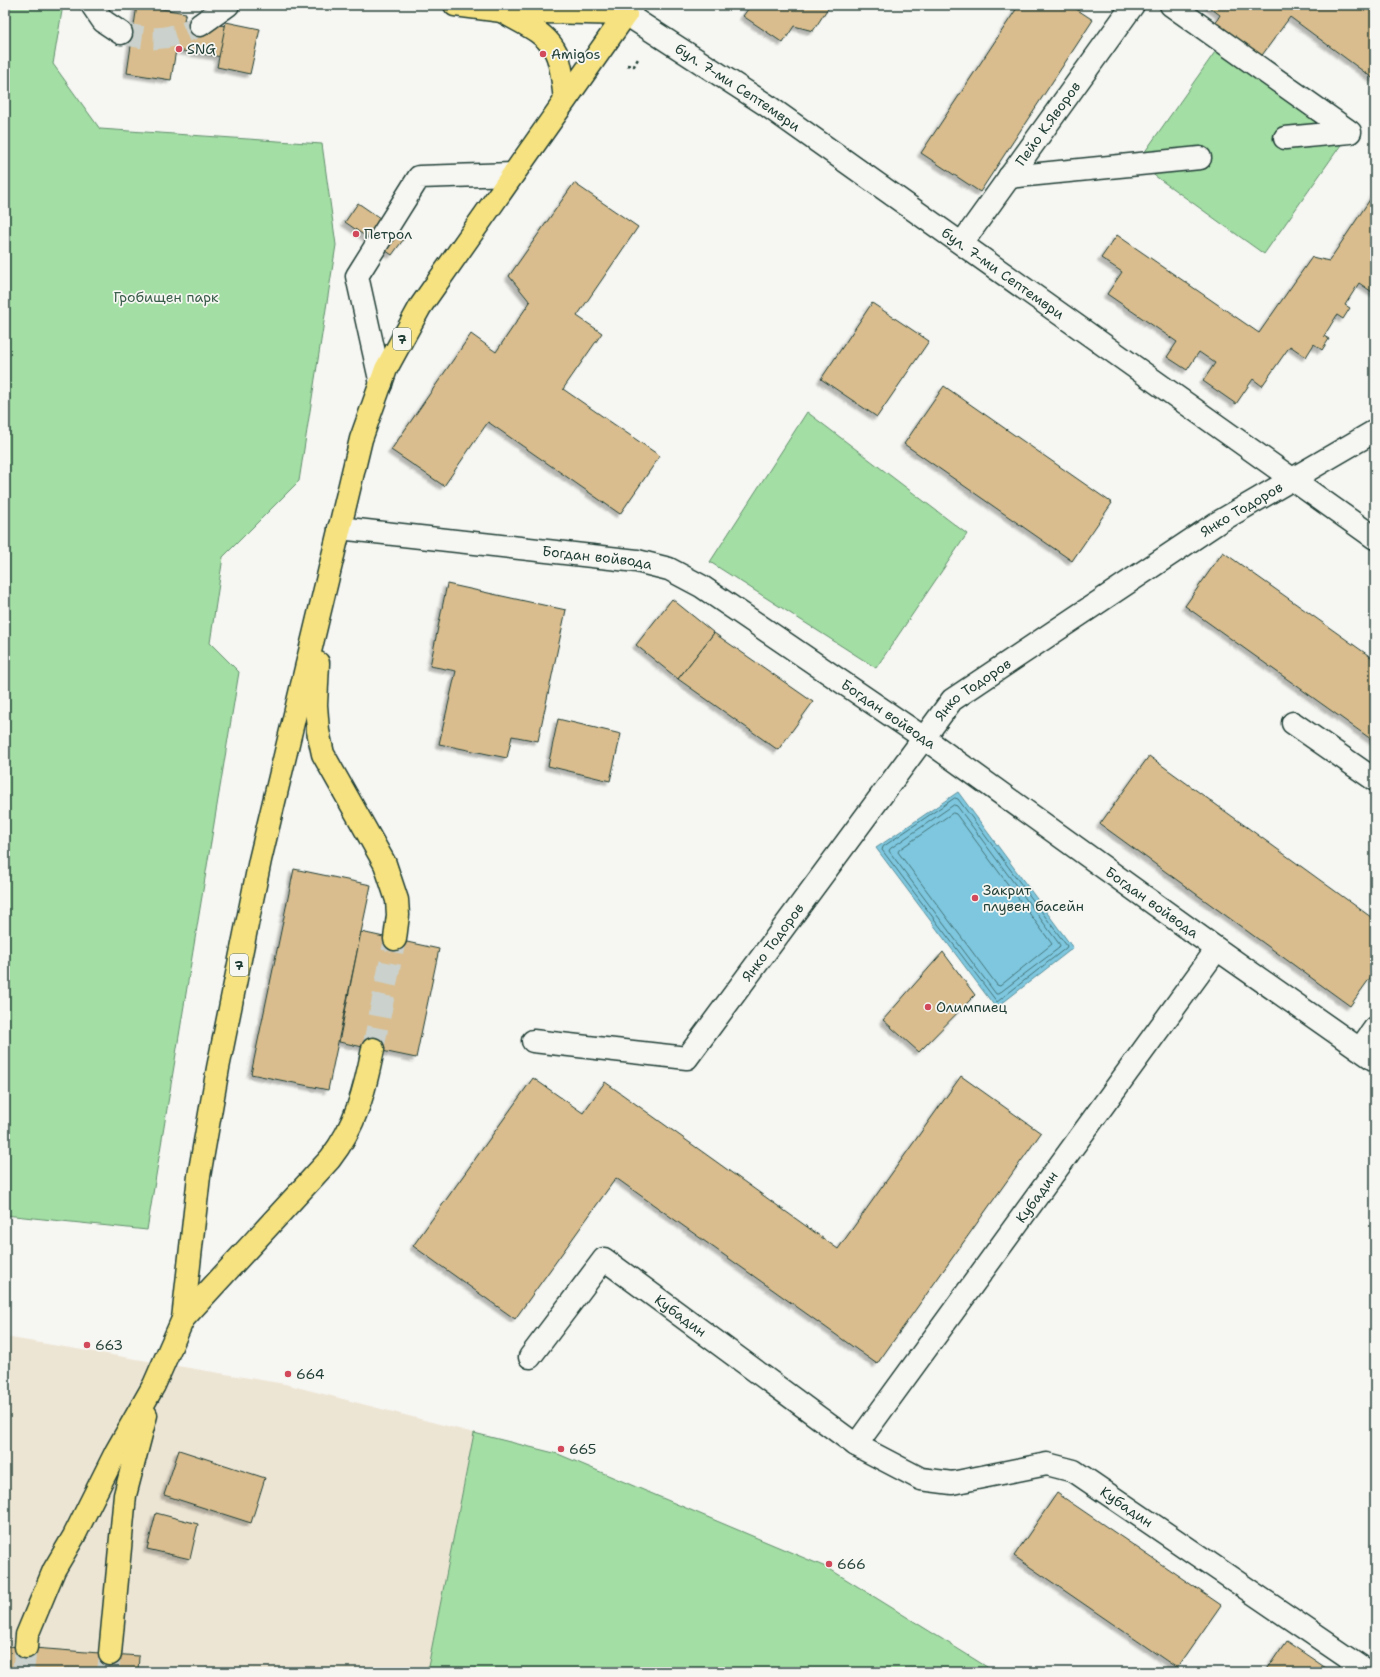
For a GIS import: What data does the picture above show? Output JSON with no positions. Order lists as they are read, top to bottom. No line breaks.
{"streets":{"main road":["7"],"street":["бул. 7-ми Септември","Пейо К.Яворов","Янко Тодоров","Богдан войвода","Кубадин"]},"crossings":[["бул. 7-ми Септември","Пейо К.Яворов"],["бул. 7-ми Септември","7"],["бул. 7-ми Септември","Янко Тодоров"],["7","Богдан войвода"],["Янко Тодоров","Богдан войвода"],["Богдан войвода","Кубадин"]],"parks":["Гробищен парк"],"places":["SNG","Amigos","Петрол","Закрит плувен басейн","Олимпиец","663","664","665","666"]}
